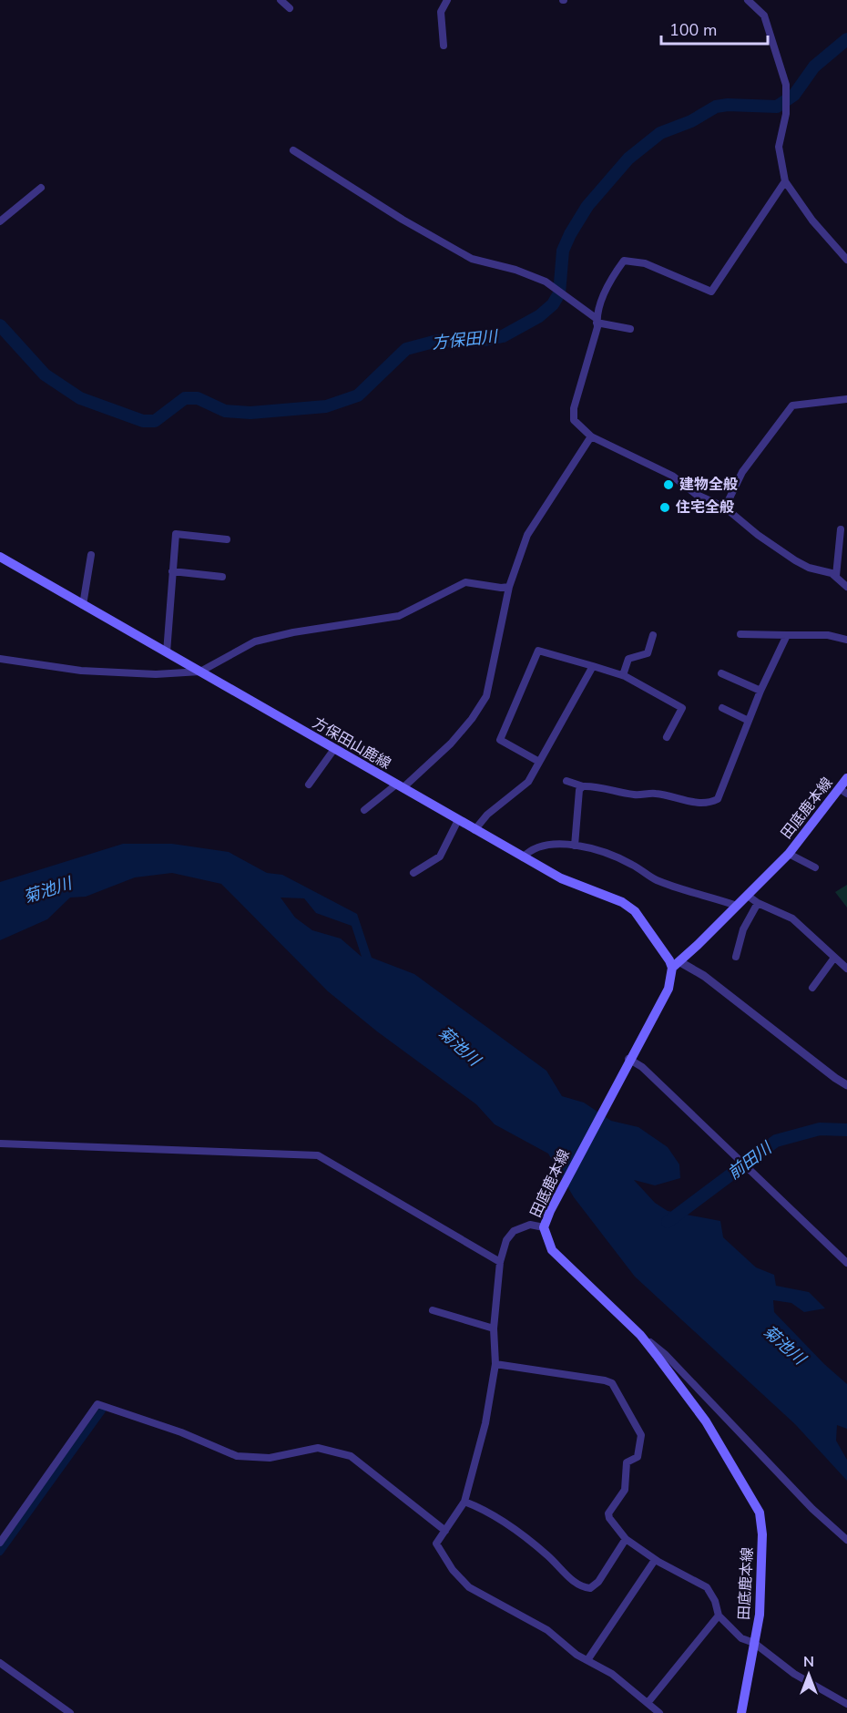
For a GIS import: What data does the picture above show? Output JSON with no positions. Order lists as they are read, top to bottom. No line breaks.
{"streets":{"main road":["方保田山鹿線","田底鹿本線"]},"crossings":[["方保田山鹿線","田底鹿本線"]],"water":["方保田川","菊池川","前田川"],"places":["建物全般","住宅全般"],"scale_bar":"100 m","north":"top"}
